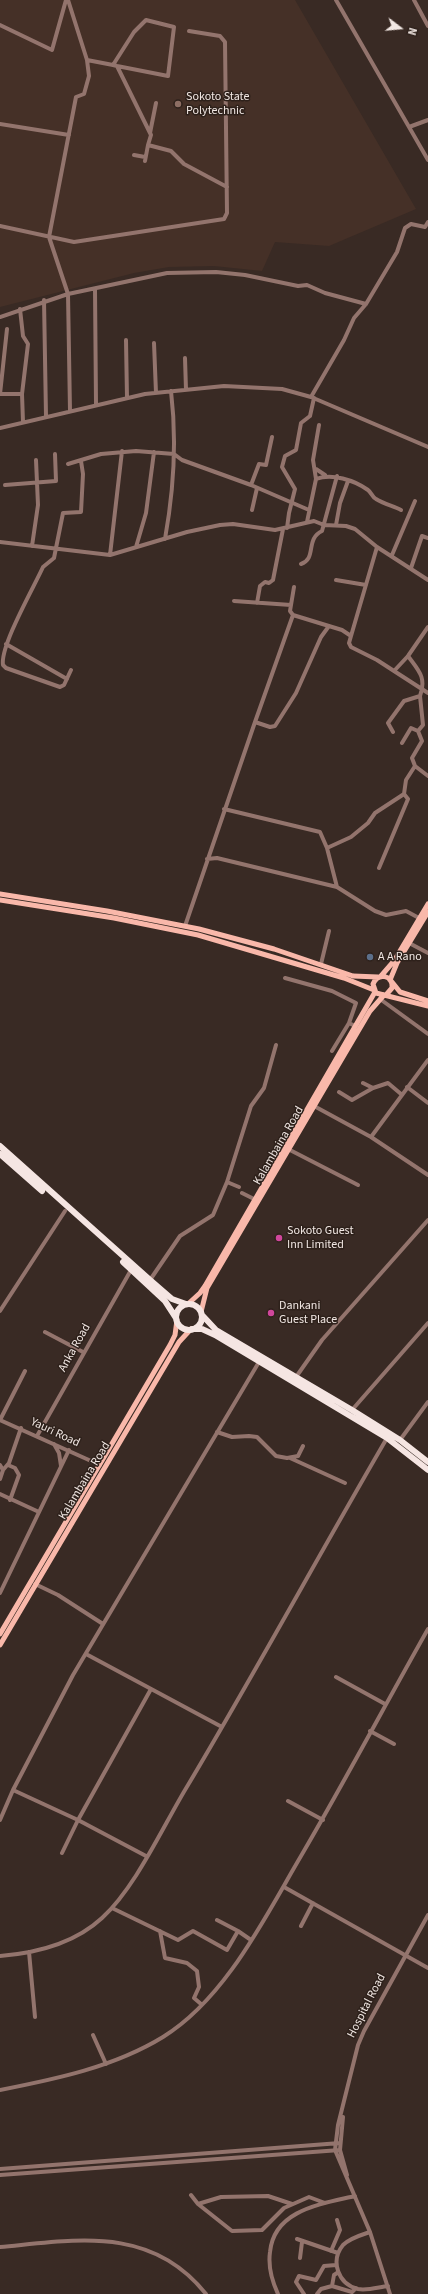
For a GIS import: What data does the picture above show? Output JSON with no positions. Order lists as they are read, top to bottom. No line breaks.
{"streets":{"main road":["Kalambaina Road"],"street":["Anka Road","Yauri Road","Hospital Road"]},"crossings":[["Anka Road","Yauri Road"]],"places":["Sokoto State Polytechnic","A A Rano","Sokoto Guest Inn Limited","Dankani Guest Place"],"north":"right"}
